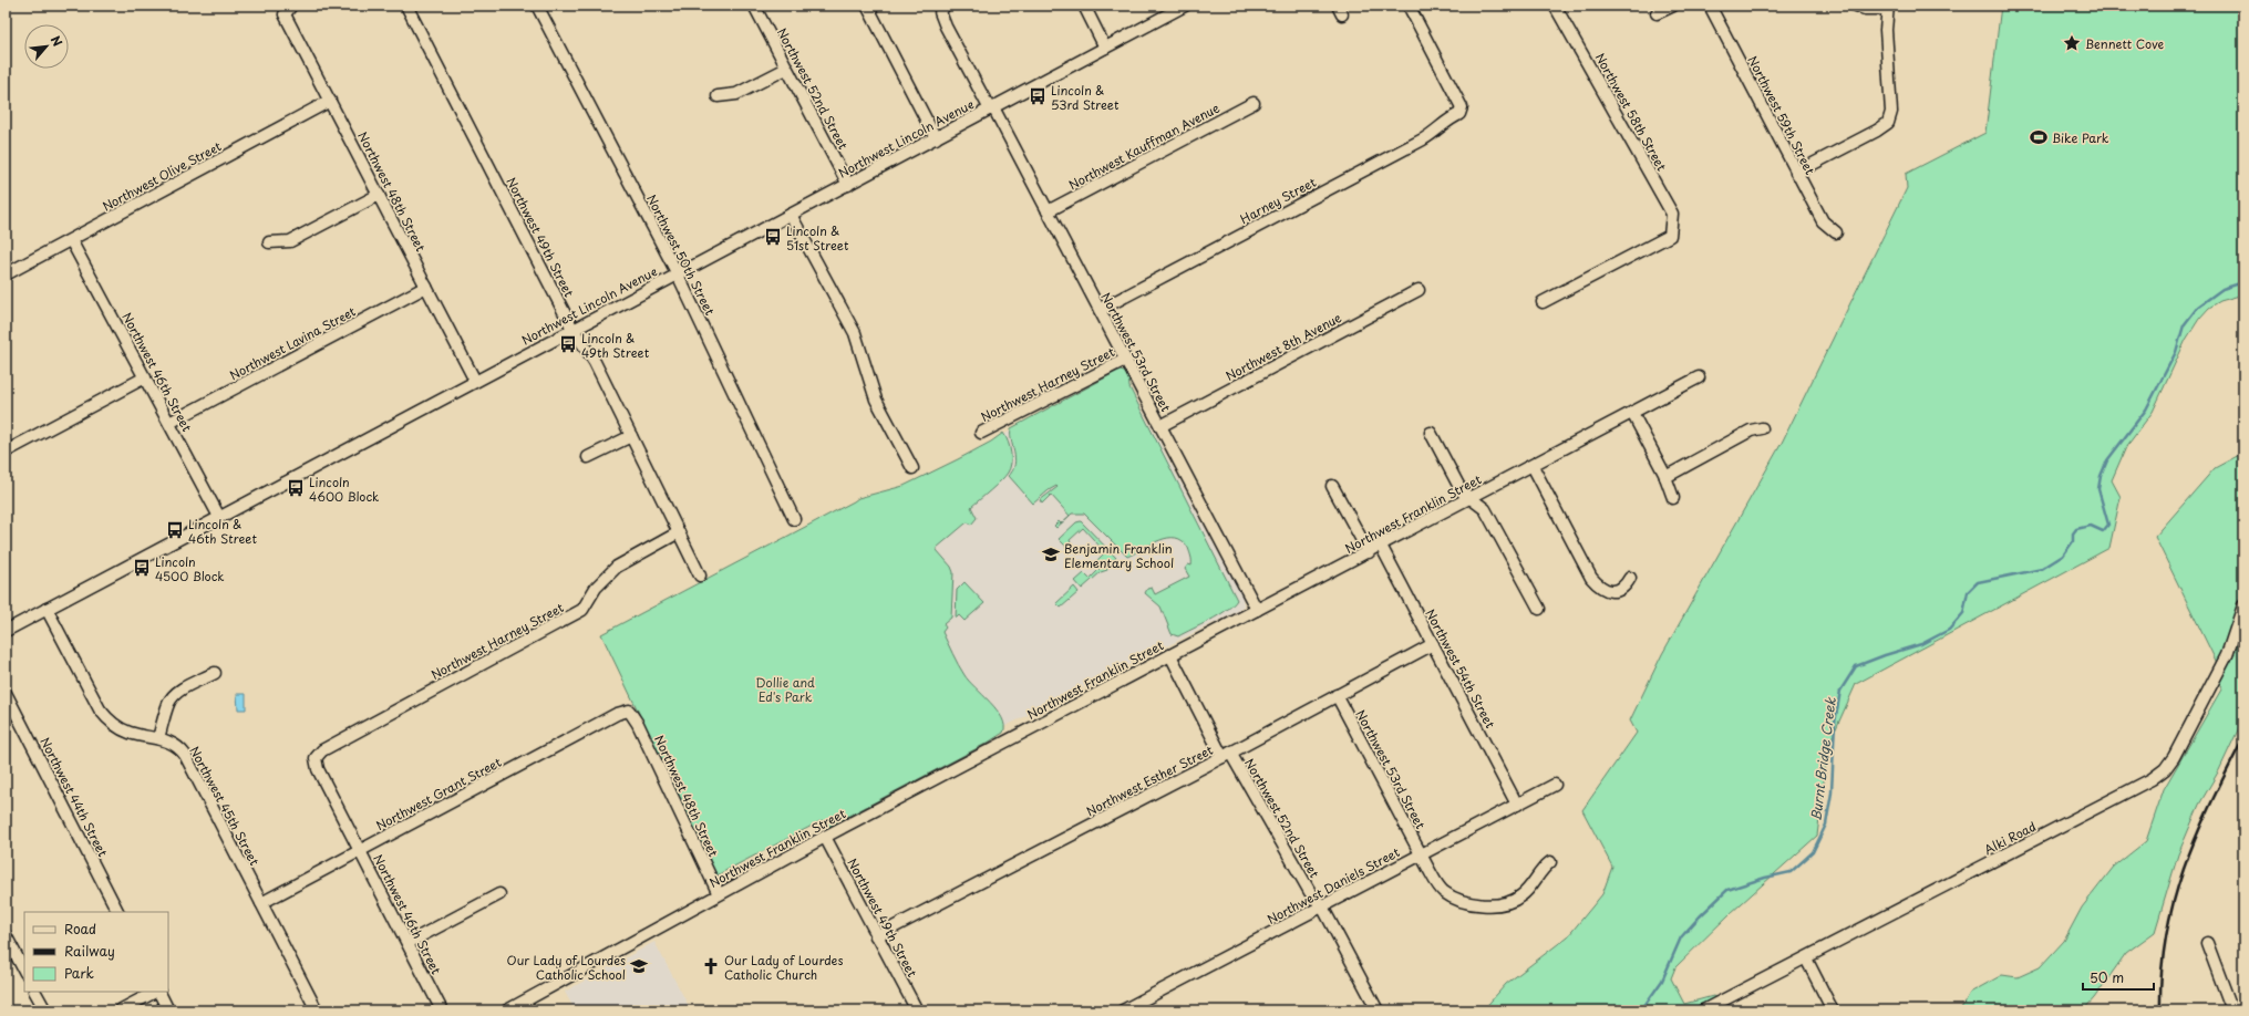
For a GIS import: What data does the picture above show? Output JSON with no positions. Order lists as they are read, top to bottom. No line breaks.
{"streets":{"street":["Northwest 52nd Street","Northwest 58th Street","Northwest 59th Street","Northwest Lincoln Avenue","Northwest Kauffman Avenue","Northwest Olive Street","Northwest 48th Street","Harney Street","Northwest 49th Street","Northwest 50th Street","Northwest Lavina Street","Northwest 8th Avenue","Northwest 53rd Street","Northwest 46th Street","Northwest Harney Street","Northwest Franklin Street","Northwest 54th Street","Northwest Esther Street","Northwest Grant Street","Northwest 44th Street","Northwest 45th Street","Alki Road","Northwest Daniels Street"]},"crossings":[["Northwest 52nd Street","Northwest Lincoln Avenue"],["Northwest 52nd Street","Northwest Franklin Street"],["Northwest 52nd Street","Northwest Esther Street"],["Northwest 52nd Street","Northwest Daniels Street"],["Northwest Lincoln Avenue","Northwest 48th Street"],["Northwest Lincoln Avenue","Northwest 49th Street"],["Northwest Lincoln Avenue","Northwest 50th Street"],["Northwest Lincoln Avenue","Northwest 53rd Street"],["Northwest Lincoln Avenue","Northwest 46th Street"],["Northwest Lincoln Avenue","Northwest 45th Street"],["Northwest Kauffman Avenue","Northwest 53rd Street"],["Northwest Olive Street","Northwest 48th Street"],["Northwest Olive Street","Northwest 46th Street"],["Northwest 48th Street","Northwest Lavina Street"],["Northwest 48th Street","Northwest Franklin Street"],["Northwest 48th Street","Northwest Grant Street"],["Harney Street","Northwest 53rd Street"],["Northwest 49th Street","Northwest Harney Street"],["Northwest 49th Street","Northwest Franklin Street"],["Northwest 49th Street","Northwest Esther Street"],["Northwest Lavina Street","Northwest 46th Street"],["Northwest 8th Avenue","Northwest 53rd Street"],["Northwest 53rd Street","Northwest Harney Street"],["Northwest 53rd Street","Northwest Franklin Street"],["Northwest 53rd Street","Northwest Esther Street"],["Northwest 53rd Street","Northwest Daniels Street"],["Northwest 46th Street","Northwest Harney Street"],["Northwest 46th Street","Northwest Grant Street"],["Northwest Franklin Street","Northwest 54th Street"],["Northwest 54th Street","Northwest Esther Street"],["Northwest 54th Street","Northwest Daniels Street"],["Northwest Grant Street","Northwest 45th Street"]],"water":["Burnt Bridge Creek"],"parks":["Dollie and Ed's Park"],"places":{"place":["Bennett Cove"],"bus stop":["Lincoln & 53rd Street","Lincoln & 51st Street","Lincoln & 49th Street","Lincoln 4600 Block","Lincoln & 46th Street","Lincoln 4500 Block"],"sports":["Bike Park"],"school or university":["Benjamin Franklin Elementary School","Our Lady of Lourdes Catholic School"],"church":["Our Lady of Lourdes Catholic Church"]},"legend":["Road","Railway","Park"],"scale_bar":"50 m","north":"top right"}
